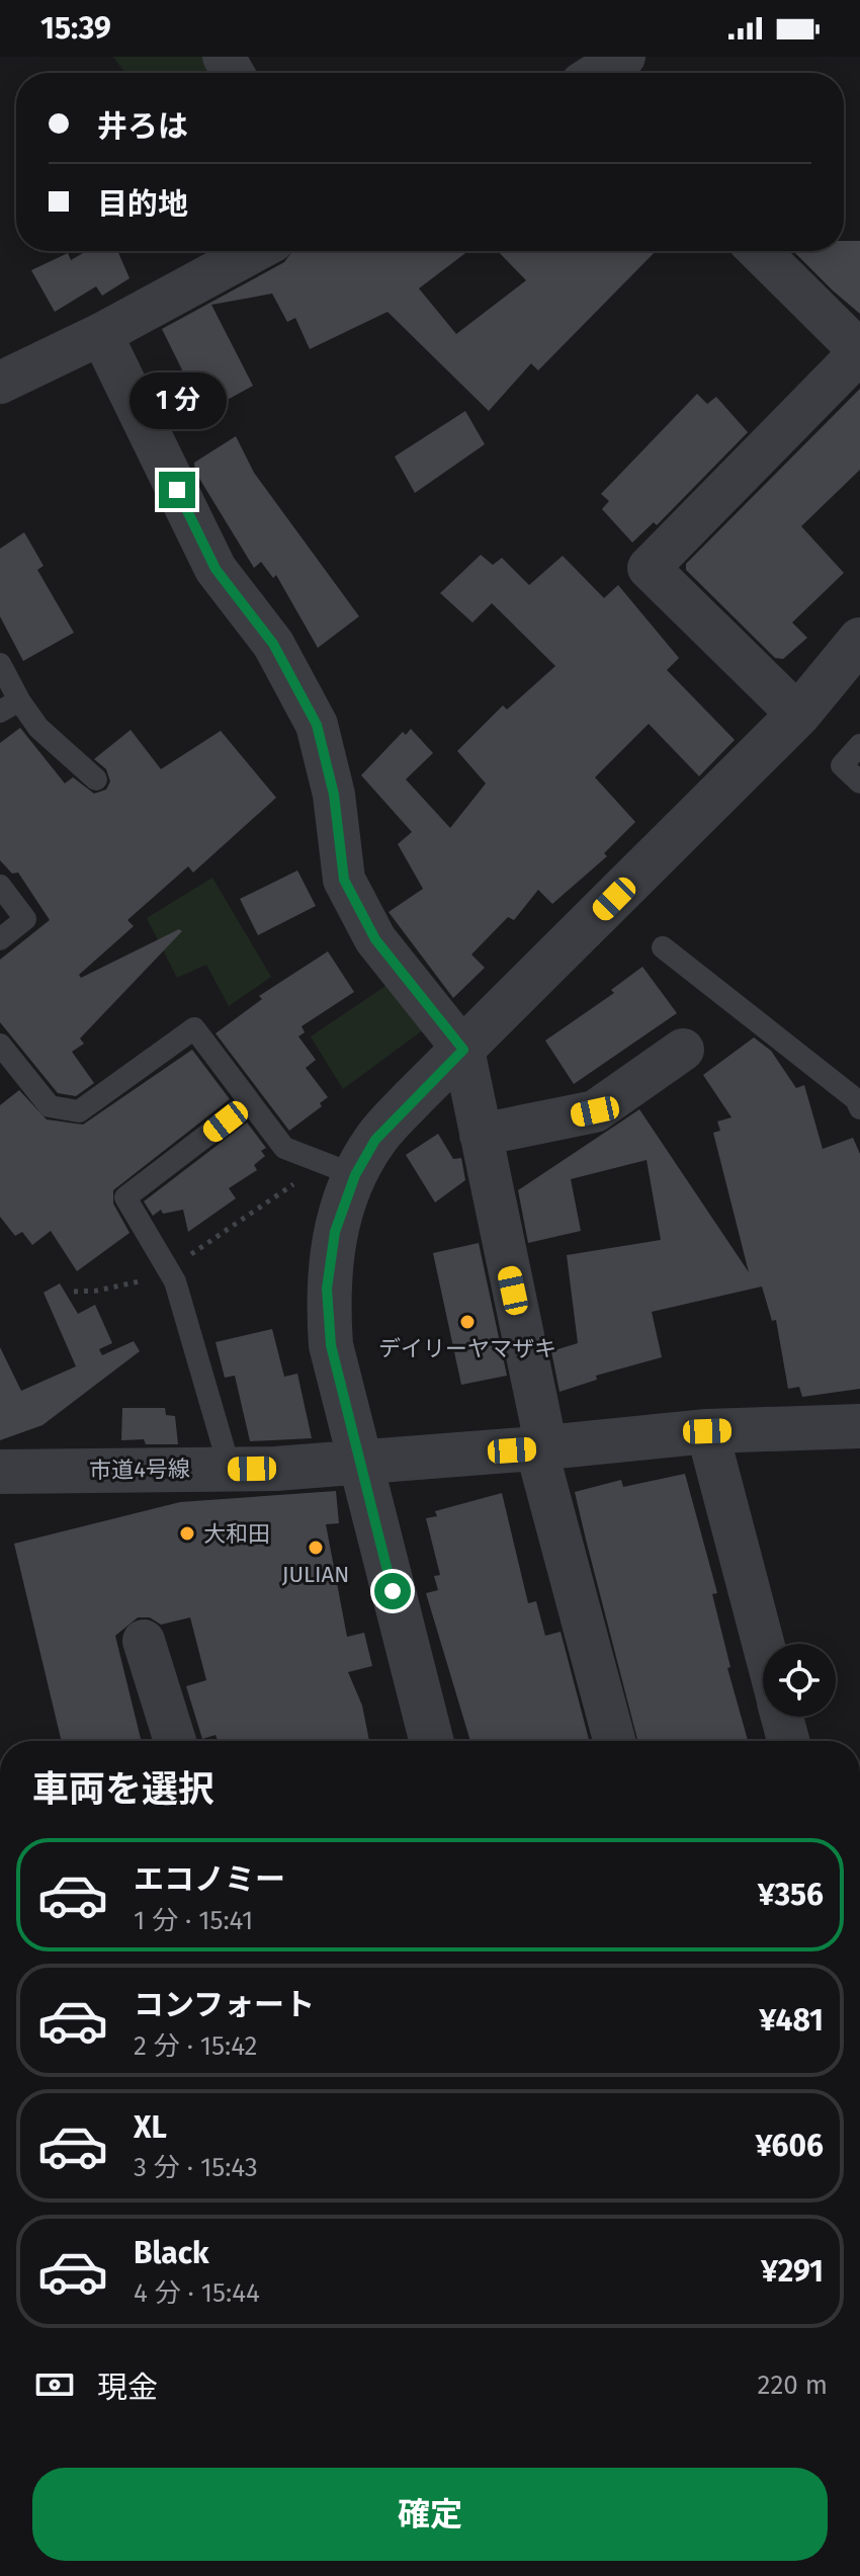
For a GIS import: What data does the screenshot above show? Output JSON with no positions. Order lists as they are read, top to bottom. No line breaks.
{"streets":{"street":["市道4号線"]},"places":["デイリーヤマザキ","大和田","JULIAN"],"page":{"status":"15:39","banner":["井ろは","目的地"],"bubble":"1 分","heading":"車両を選択","list":[{"name":"エコノミー","note":"1 分 · 15:41","value":"¥356"},{"name":"コンフォート","note":"2 分 · 15:42","value":"¥481"},{"name":"XL","note":"3 分 · 15:43","value":"¥606"},{"name":"Black","note":"4 分 · 15:44","value":"¥291"}],"pay":["現金","220 m"],"buttons":"確定"}}
